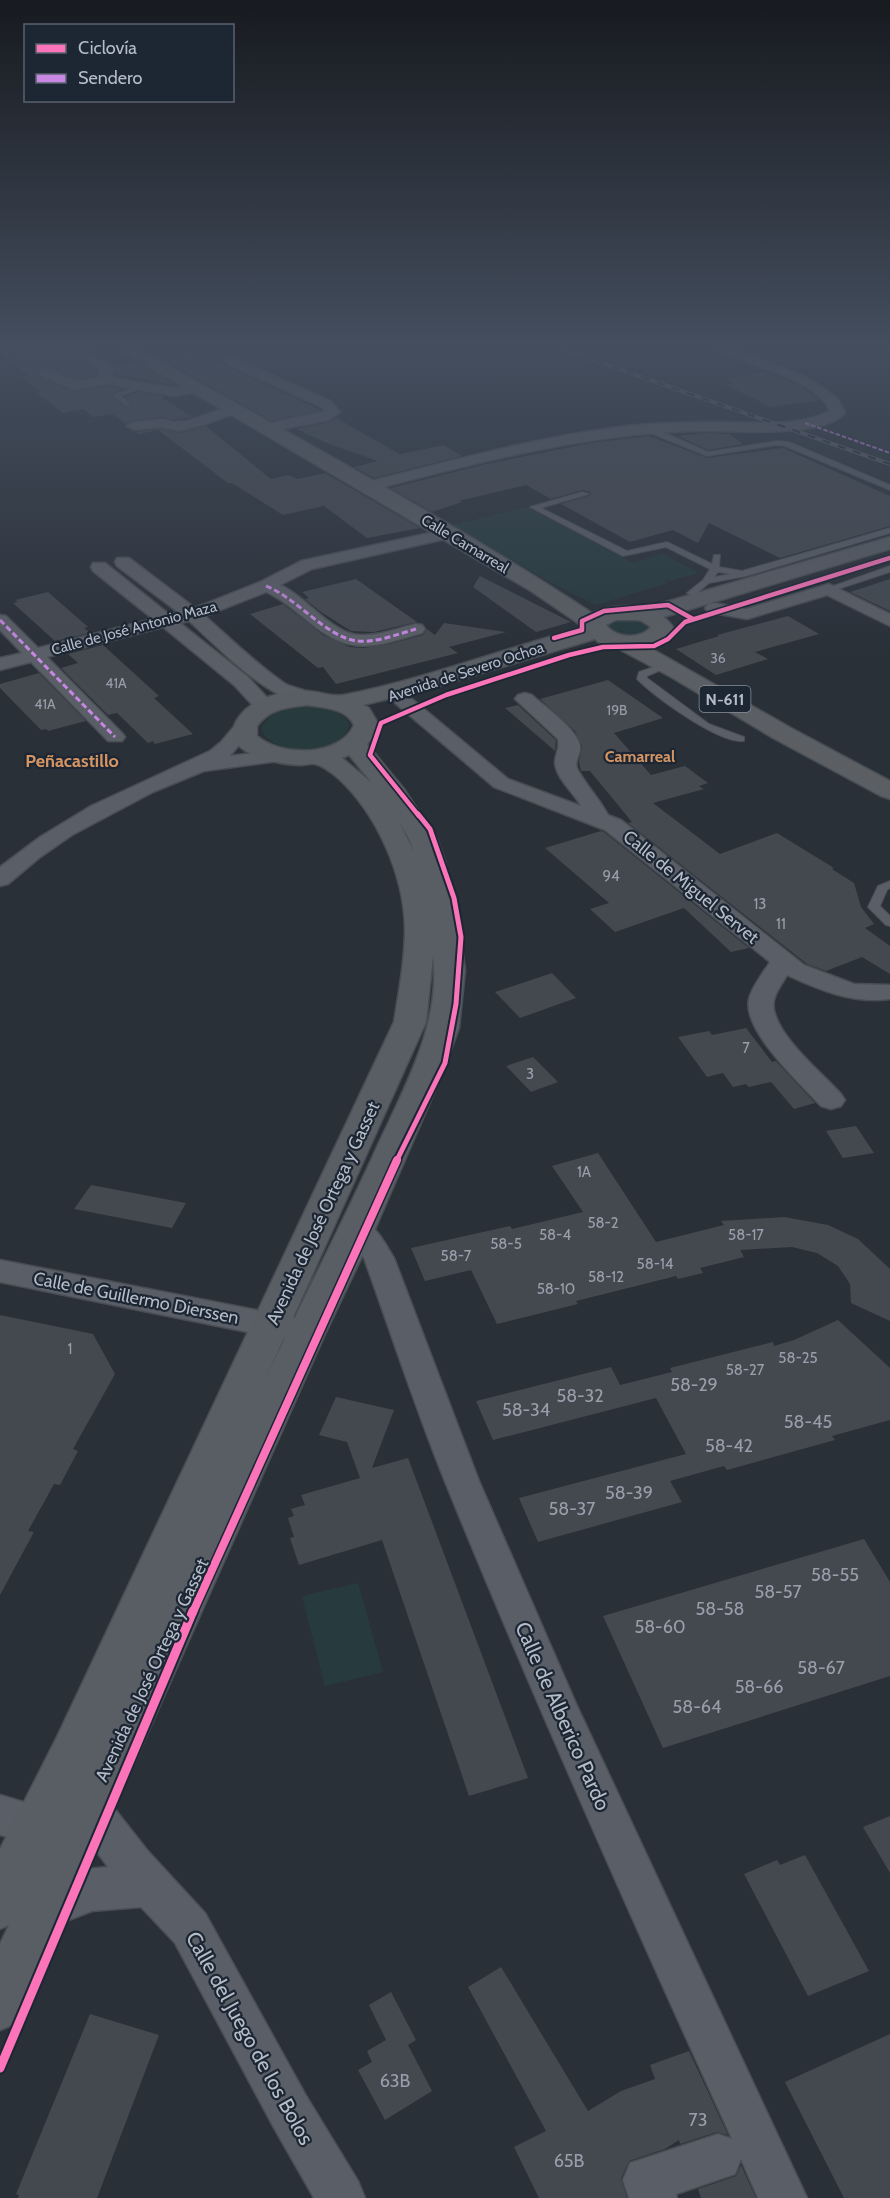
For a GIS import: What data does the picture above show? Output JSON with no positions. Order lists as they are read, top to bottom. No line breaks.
{"streets":{"highway":["Calle Camarreal","N-611"],"main road":["Avenida de Severo Ochoa","Avenida de José Ortega y Gasset"],"street":["Calle de José Antonio Maza","Calle de Miguel Servet","Calle de Guillermo Dierssen","Calle de Alberico Pardo","Calle del Juego de los Bolos"]},"crossings":[["Calle Camarreal","Calle de José Antonio Maza"],["Calle Camarreal","N-611"],["Avenida de Severo Ochoa","N-611"],["Avenida de Severo Ochoa","Calle de Miguel Servet"],["Avenida de Severo Ochoa","Avenida de José Ortega y Gasset"],["Avenida de José Ortega y Gasset","Calle de Guillermo Dierssen"],["Avenida de José Ortega y Gasset","Calle de Alberico Pardo"],["Avenida de José Ortega y Gasset","Calle del Juego de los Bolos"]],"districts":["Camarreal","Peñacastillo"],"house_numbers":["36","41A","41A","19B","94","13","11","7","3","1A","58-2","58-4","58-17","58-5","58-7","58-14","58-12","58-10","1","58-25","58-27","58-29","58-32","58-34","58-45","58-42","58-39","58-37","58-55","58-57","58-58","58-60","58-67","58-66","58-64","63B","73","65B"],"legend":["Ciclovía","Sendero"]}
